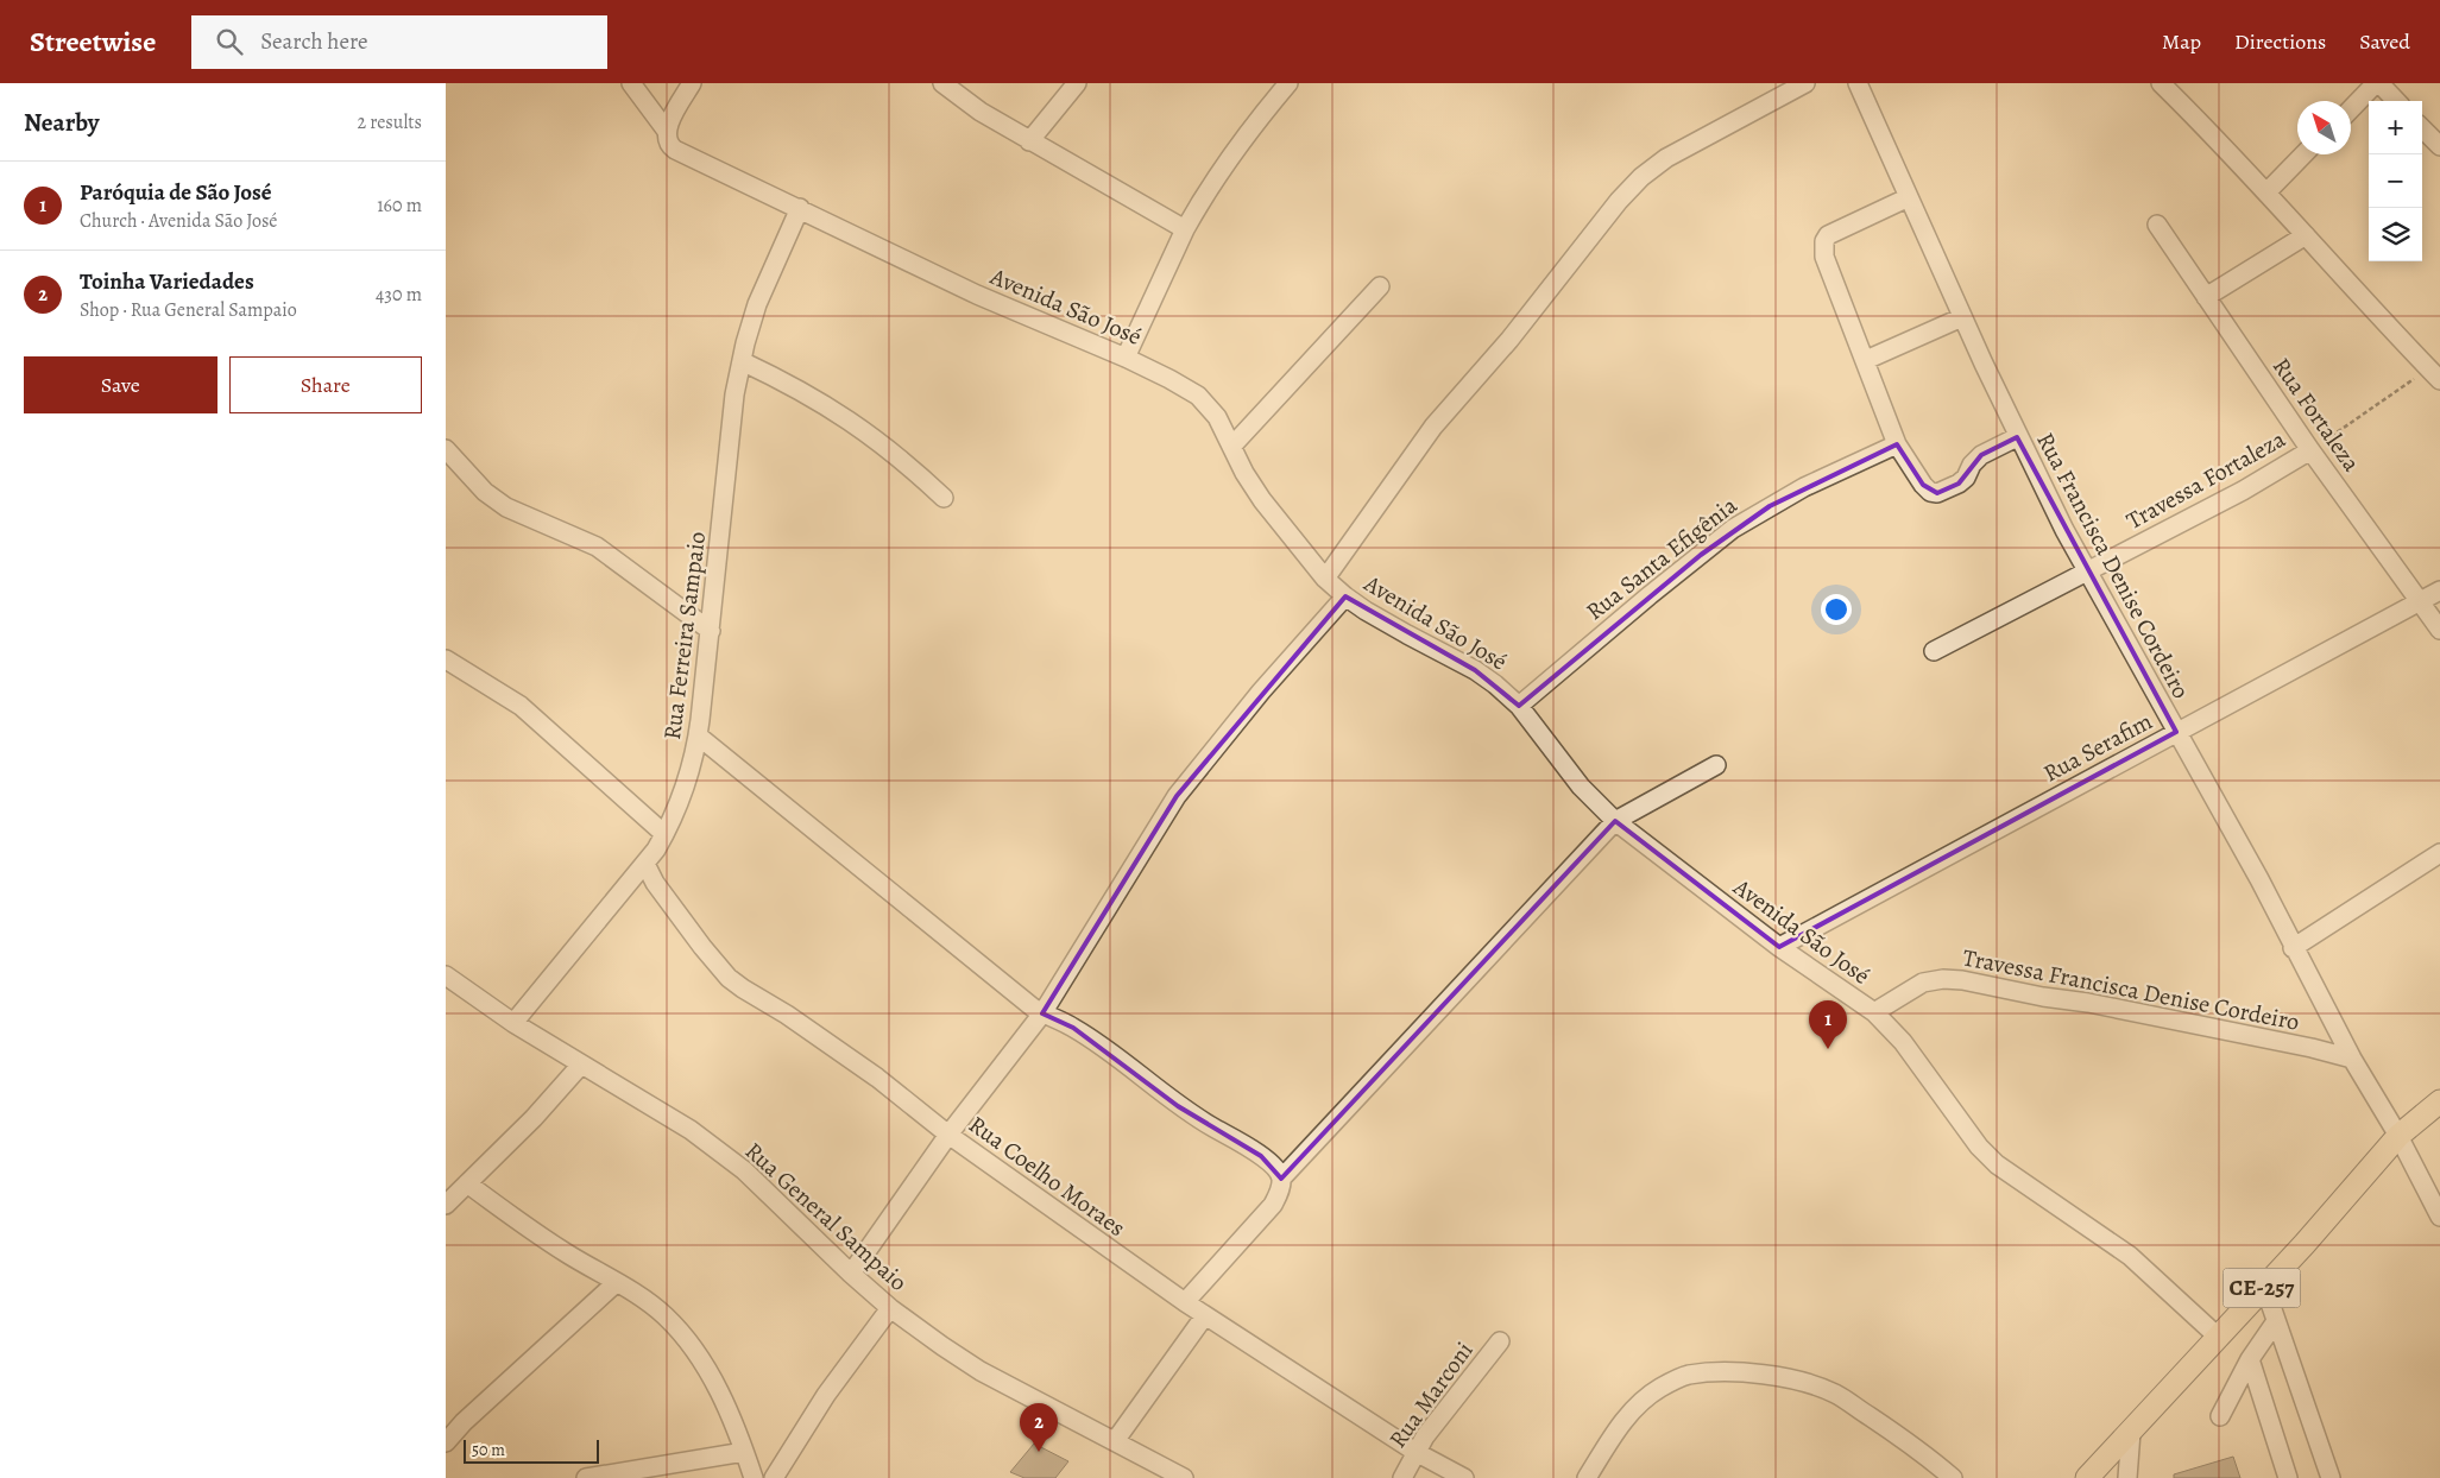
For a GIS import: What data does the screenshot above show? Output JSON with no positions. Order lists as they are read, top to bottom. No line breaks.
{"streets":{"main road":["CE-257"],"street":["Avenida São José","Rua Fortaleza","Travessa Fortaleza","Rua Santa Efigênia","Rua Francisca Denise Cordeiro","Rua Ferreira Sampaio","Rua Serafim","Travessa Francisca Denise Cordeiro","Rua Coelho Moraes","Rua General Sampaio","Rua Marconi"]},"crossings":[["Avenida São José","Rua Santa Efigênia"],["Avenida São José","Rua Ferreira Sampaio"],["Avenida São José","Rua Serafim"],["Avenida São José","Travessa Francisca Denise Cordeiro"],["Avenida São José","CE-257"],["Rua Fortaleza","Travessa Fortaleza"],["Rua Fortaleza","Rua Serafim"],["Travessa Fortaleza","Rua Francisca Denise Cordeiro"],["Rua Francisca Denise Cordeiro","Rua Serafim"],["Rua Francisca Denise Cordeiro","Travessa Francisca Denise Cordeiro"],["Rua Francisca Denise Cordeiro","CE-257"],["Rua Ferreira Sampaio","Rua Coelho Moraes"],["Rua Ferreira Sampaio","Rua General Sampaio"],["Rua Coelho Moraes","Rua Marconi"]],"scale_bar":"50 m","north":"top left","page":{"header":"Streetwise","search":"Search here","nav":["Map","Directions","Saved"],"heading":["Nearby","2 results"],"map_buttons":["+","−"],"list":[{"mark":"1","name":"Paróquia de São José","note":"Church · Avenida São José","value":"160 m"},{"mark":"2","name":"Toinha Variedades","note":"Shop · Rua General Sampaio","value":"430 m"}],"buttons":["Save","Share"],"pins":["1","2"],"scale":"50 m"}}
